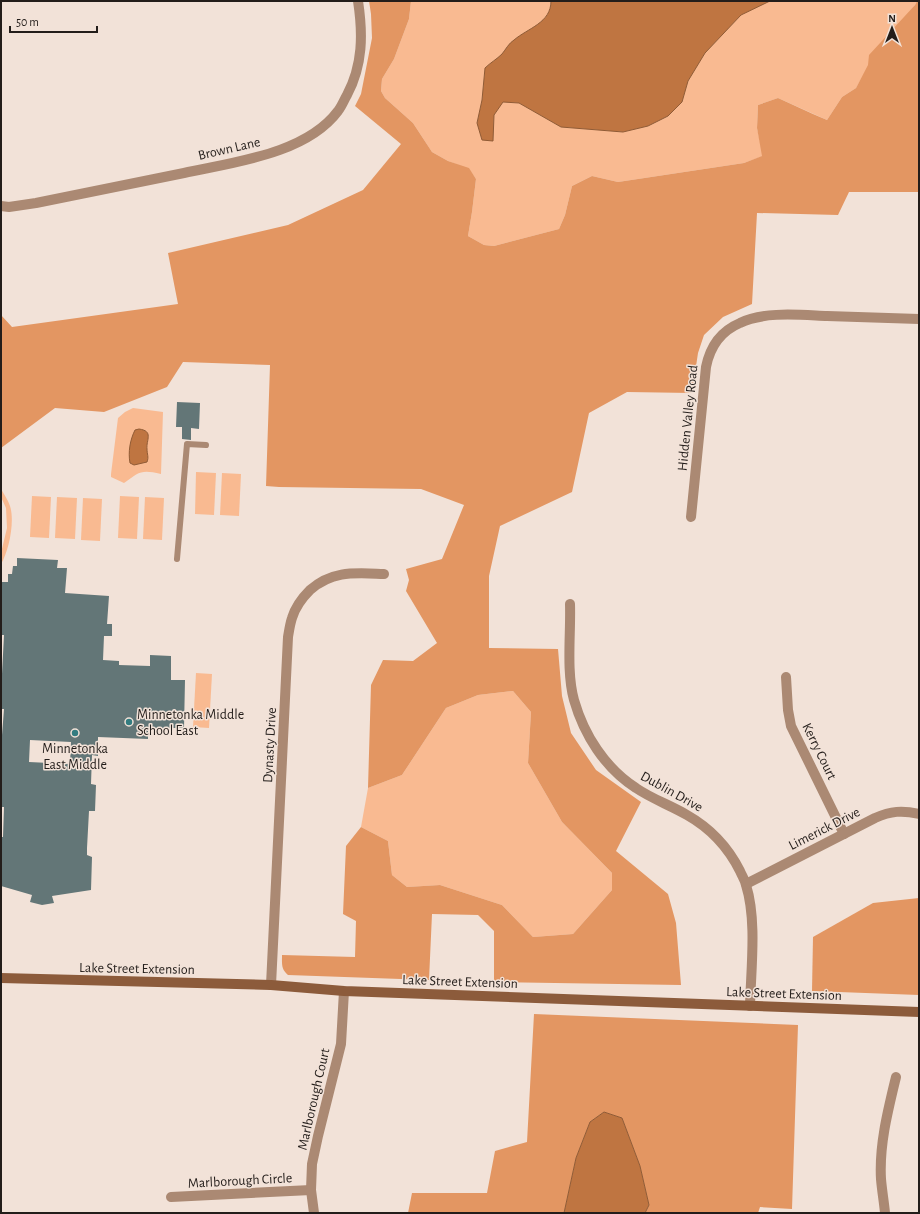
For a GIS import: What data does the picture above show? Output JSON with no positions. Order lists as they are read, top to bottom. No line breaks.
{"streets":{"street":["Brown Lane","Hidden Valley Road","Dynasty Drive","Kerry Court","Dublin Drive","Limerick Drive","Lake Street Extension","Marlborough Court","Marlborough Circle"]},"crossings":[["Dynasty Drive","Lake Street Extension"],["Kerry Court","Limerick Drive"],["Dublin Drive","Limerick Drive"],["Dublin Drive","Lake Street Extension"],["Lake Street Extension","Marlborough Court"],["Marlborough Court","Marlborough Circle"]],"places":["Minnetonka Middle School East","Minnetonka East Middle"],"scale_bar":"50 m","north":"top"}
